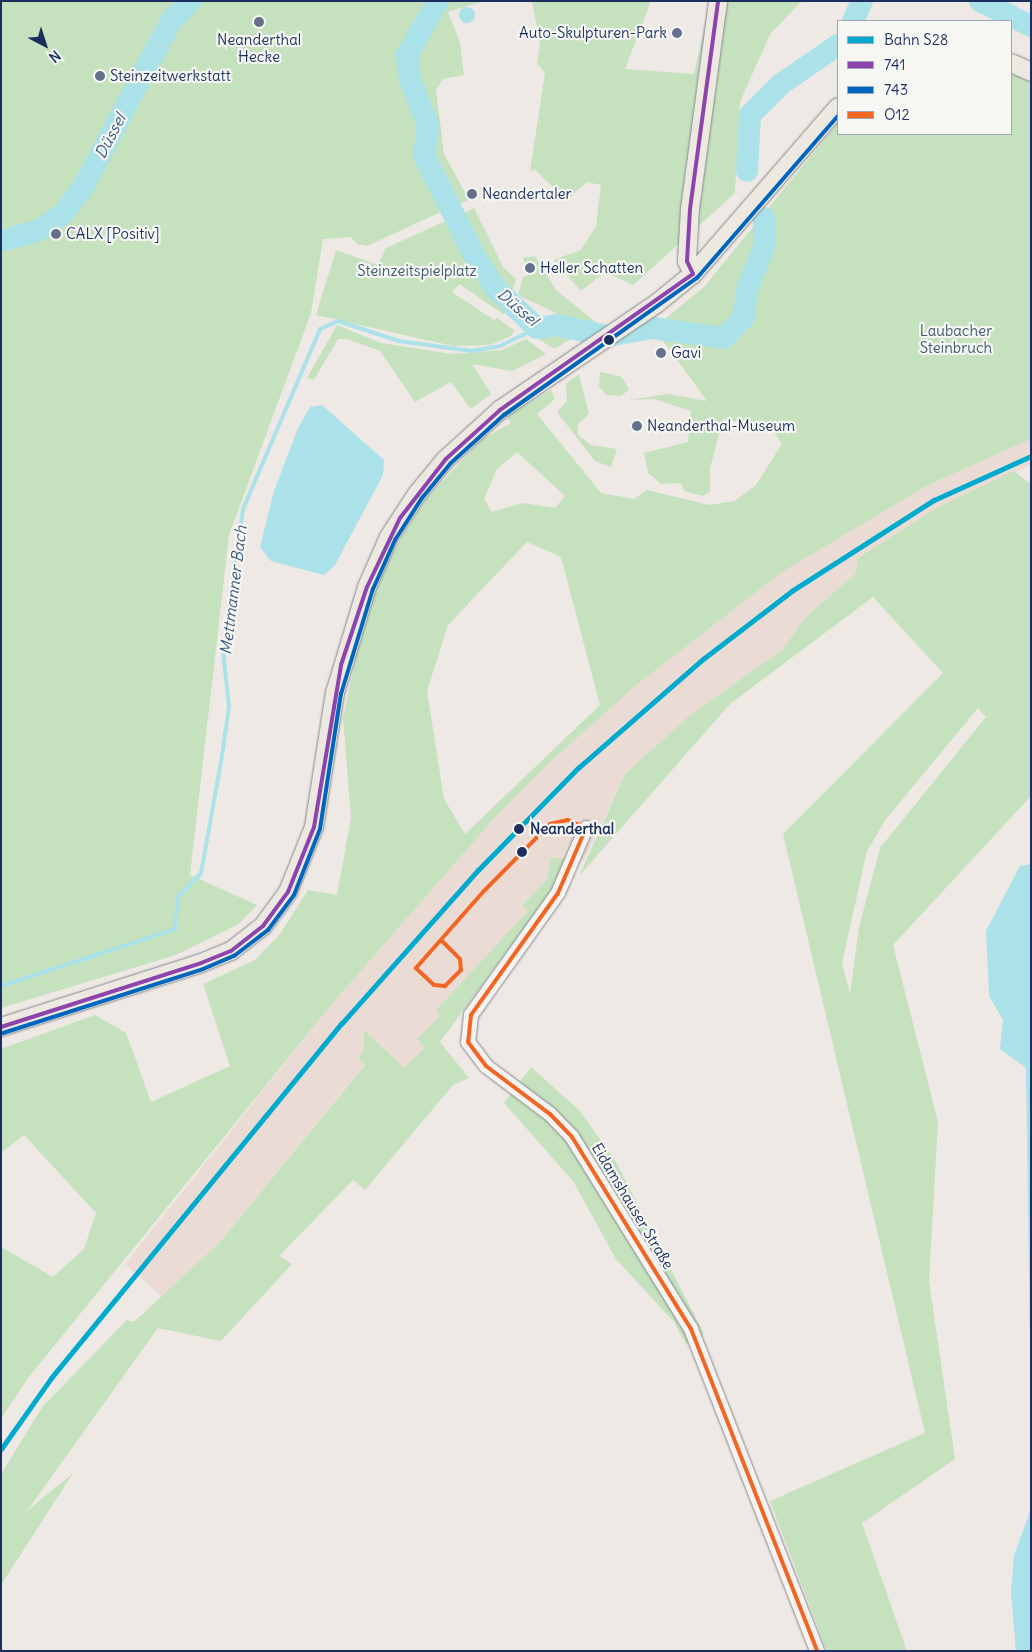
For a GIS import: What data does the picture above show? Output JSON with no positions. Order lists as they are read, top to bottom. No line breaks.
{"streets":{"street":["Eidamshauser Straße"]},"water":["Düssel","Mettmanner Bach"],"parks":["Steinzeitspielplatz","Laubacher Steinbruch"],"places":["Neanderthal Hecke","Auto-Skulpturen-Park","Steinzeitwerkstatt","Neandertaler","CALX [Positiv]","Heller Schatten","Gavi","Neanderthal-Museum","Neanderthal"],"lines":["transit line 741","transit line 743","rail line S28","transit line O12"],"legend":["Bahn S28","741","743","O12"],"north":"bottom right"}
